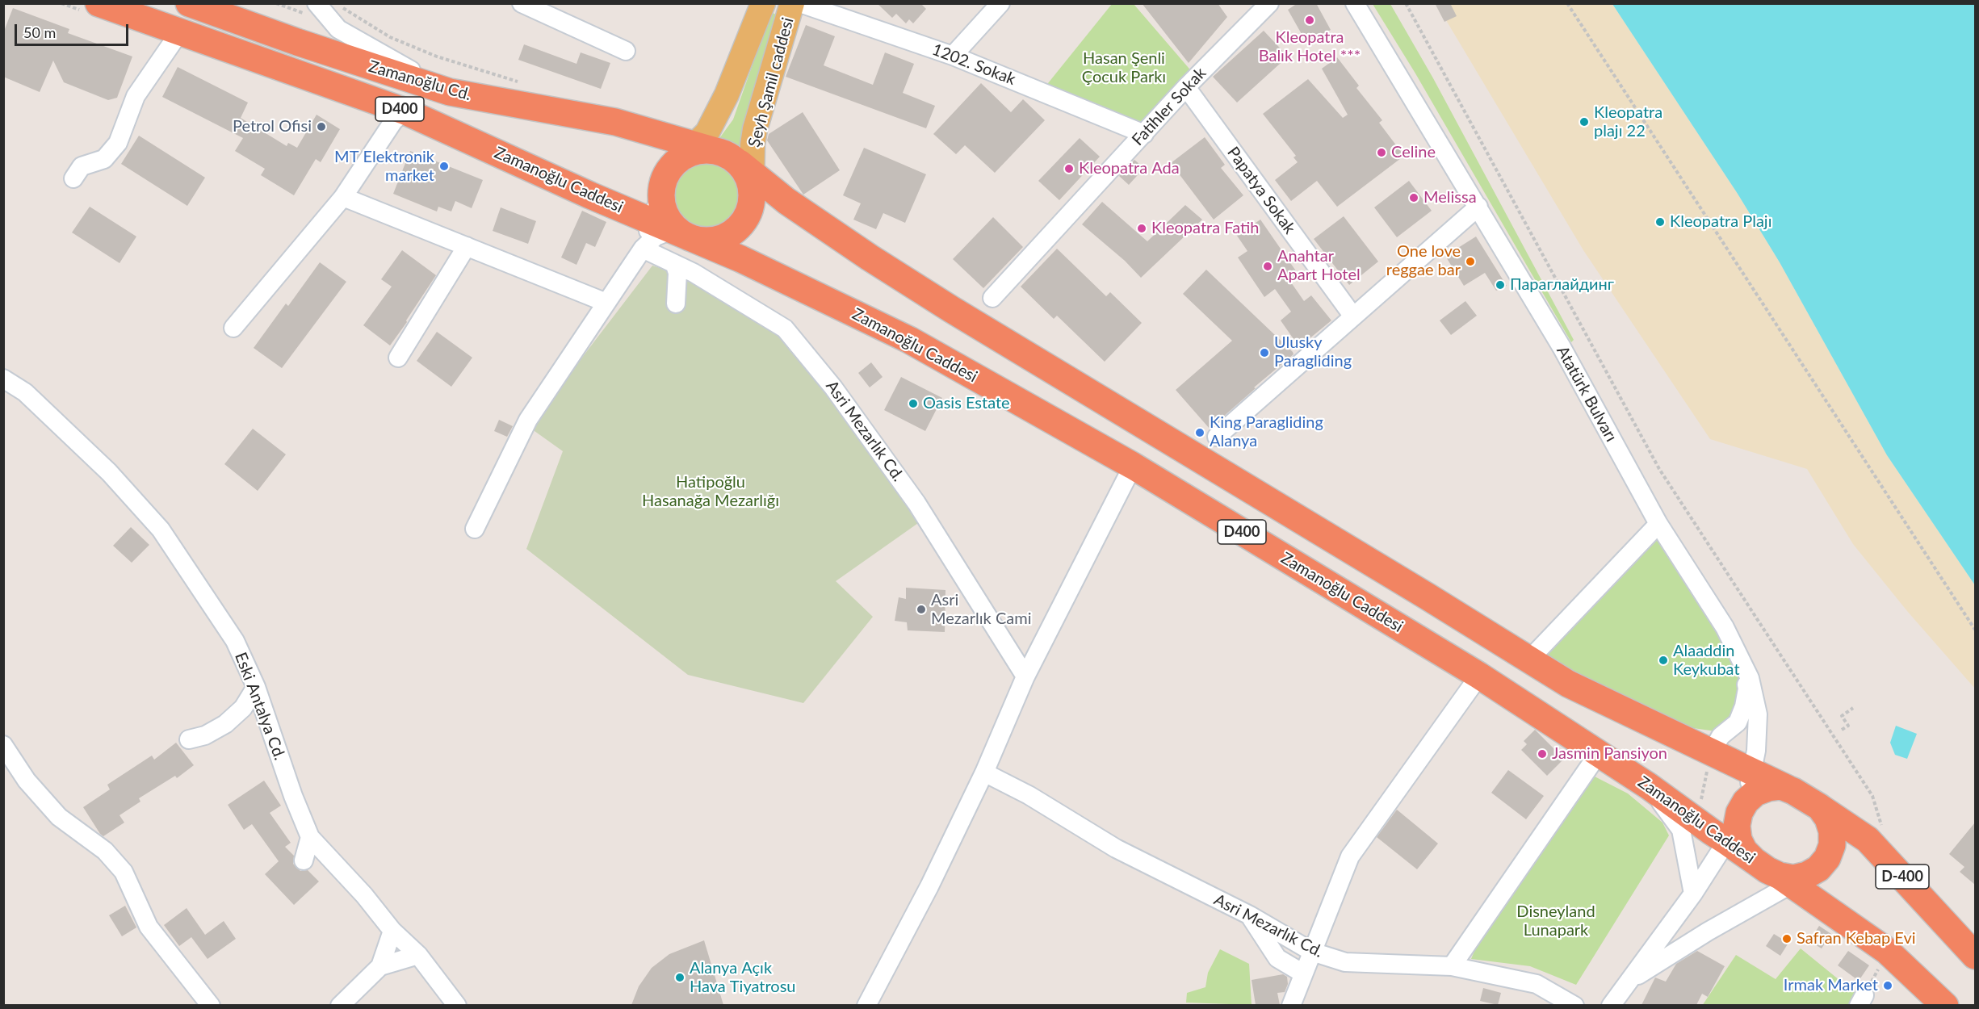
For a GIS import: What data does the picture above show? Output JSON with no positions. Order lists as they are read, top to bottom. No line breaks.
{"streets":{"highway":["Zamanoğlu Cd.","D400","Zamanoğlu Caddesi","D-400"],"main road":["Şeyh Şamil caddesi"],"street":["1202. Sokak","Fatihler Sokak","Papatya Sokak","Atatürk Bulvarı","Asri Mezarlık Cd.","Eski Antalya Cd."]},"crossings":[["1202. Sokak","Fatihler Sokak"],["Zamanoğlu Cd.","Şeyh Şamil caddesi"],["Zamanoğlu Cd.","D400"],["Şeyh Şamil caddesi","D400"],["Fatihler Sokak","Papatya Sokak"],["D400","Zamanoğlu Caddesi"],["D400","Atatürk Bulvarı"],["D400","D-400"],["Zamanoğlu Caddesi","Atatürk Bulvarı"],["Zamanoğlu Caddesi","D-400"],["Atatürk Bulvarı","D-400"]],"parks":["Hasan Şenli Çocuk Parkı","Hatipoğlu Hasanağa Mezarlığı","Disneyland Lunapark"],"places":["Kleopatra Balık Hotel ***","Kleopatra plajı 22","Petrol Ofisi","Celine","MT Elektronik market","Kleopatra Ada","Melissa","Kleopatra Plajı","Kleopatra Fatih","One love reggae bar","Anahtar Apart Hotel","Параглайдинг","Ulusky Paragliding","Oasis Estate","King Paragliding Alanya","Asri Mezarlık Cami","Alaaddin Keykubat","Jasmin Pansiyon","Safran Kebap Evi","Alanya Açık Hava Tiyatrosu","Irmak Market"],"scale_bar":"50 m"}
